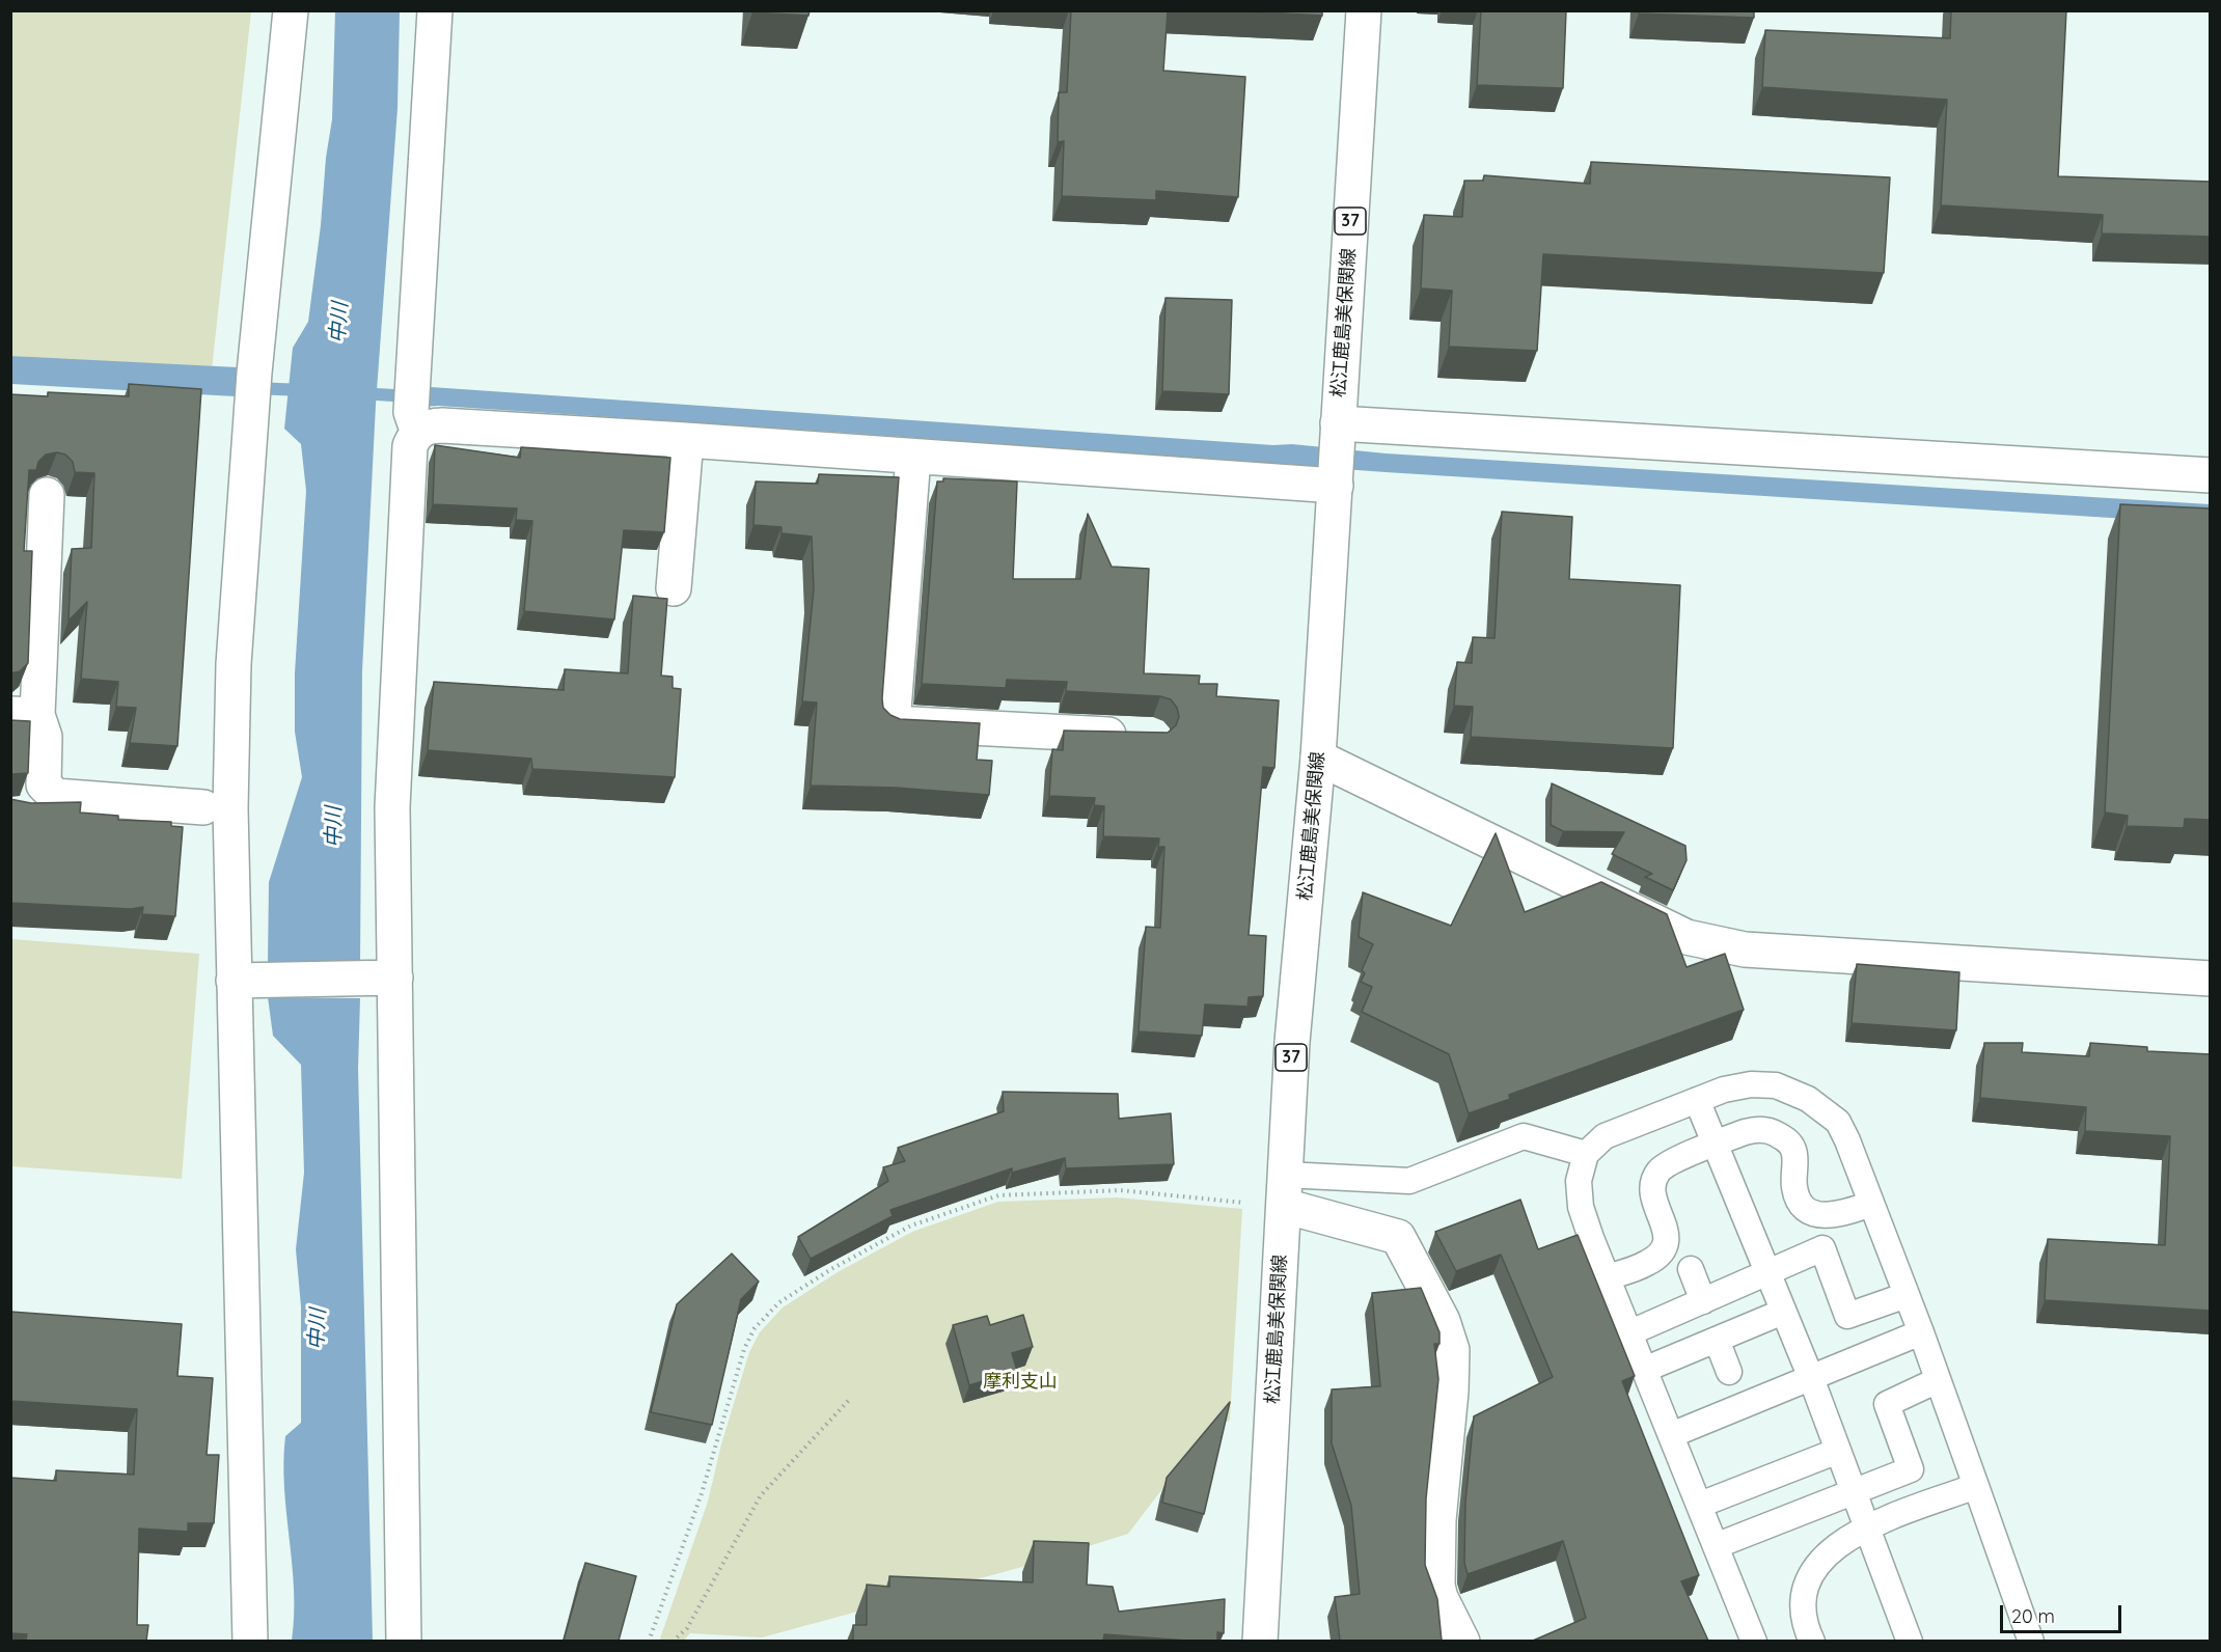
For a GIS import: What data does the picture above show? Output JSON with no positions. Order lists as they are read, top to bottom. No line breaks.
{"streets":{"street":["37","松江鹿島美保関線"]},"water":["中川"],"parks":["摩利支山"],"scale_bar":"20 m"}
